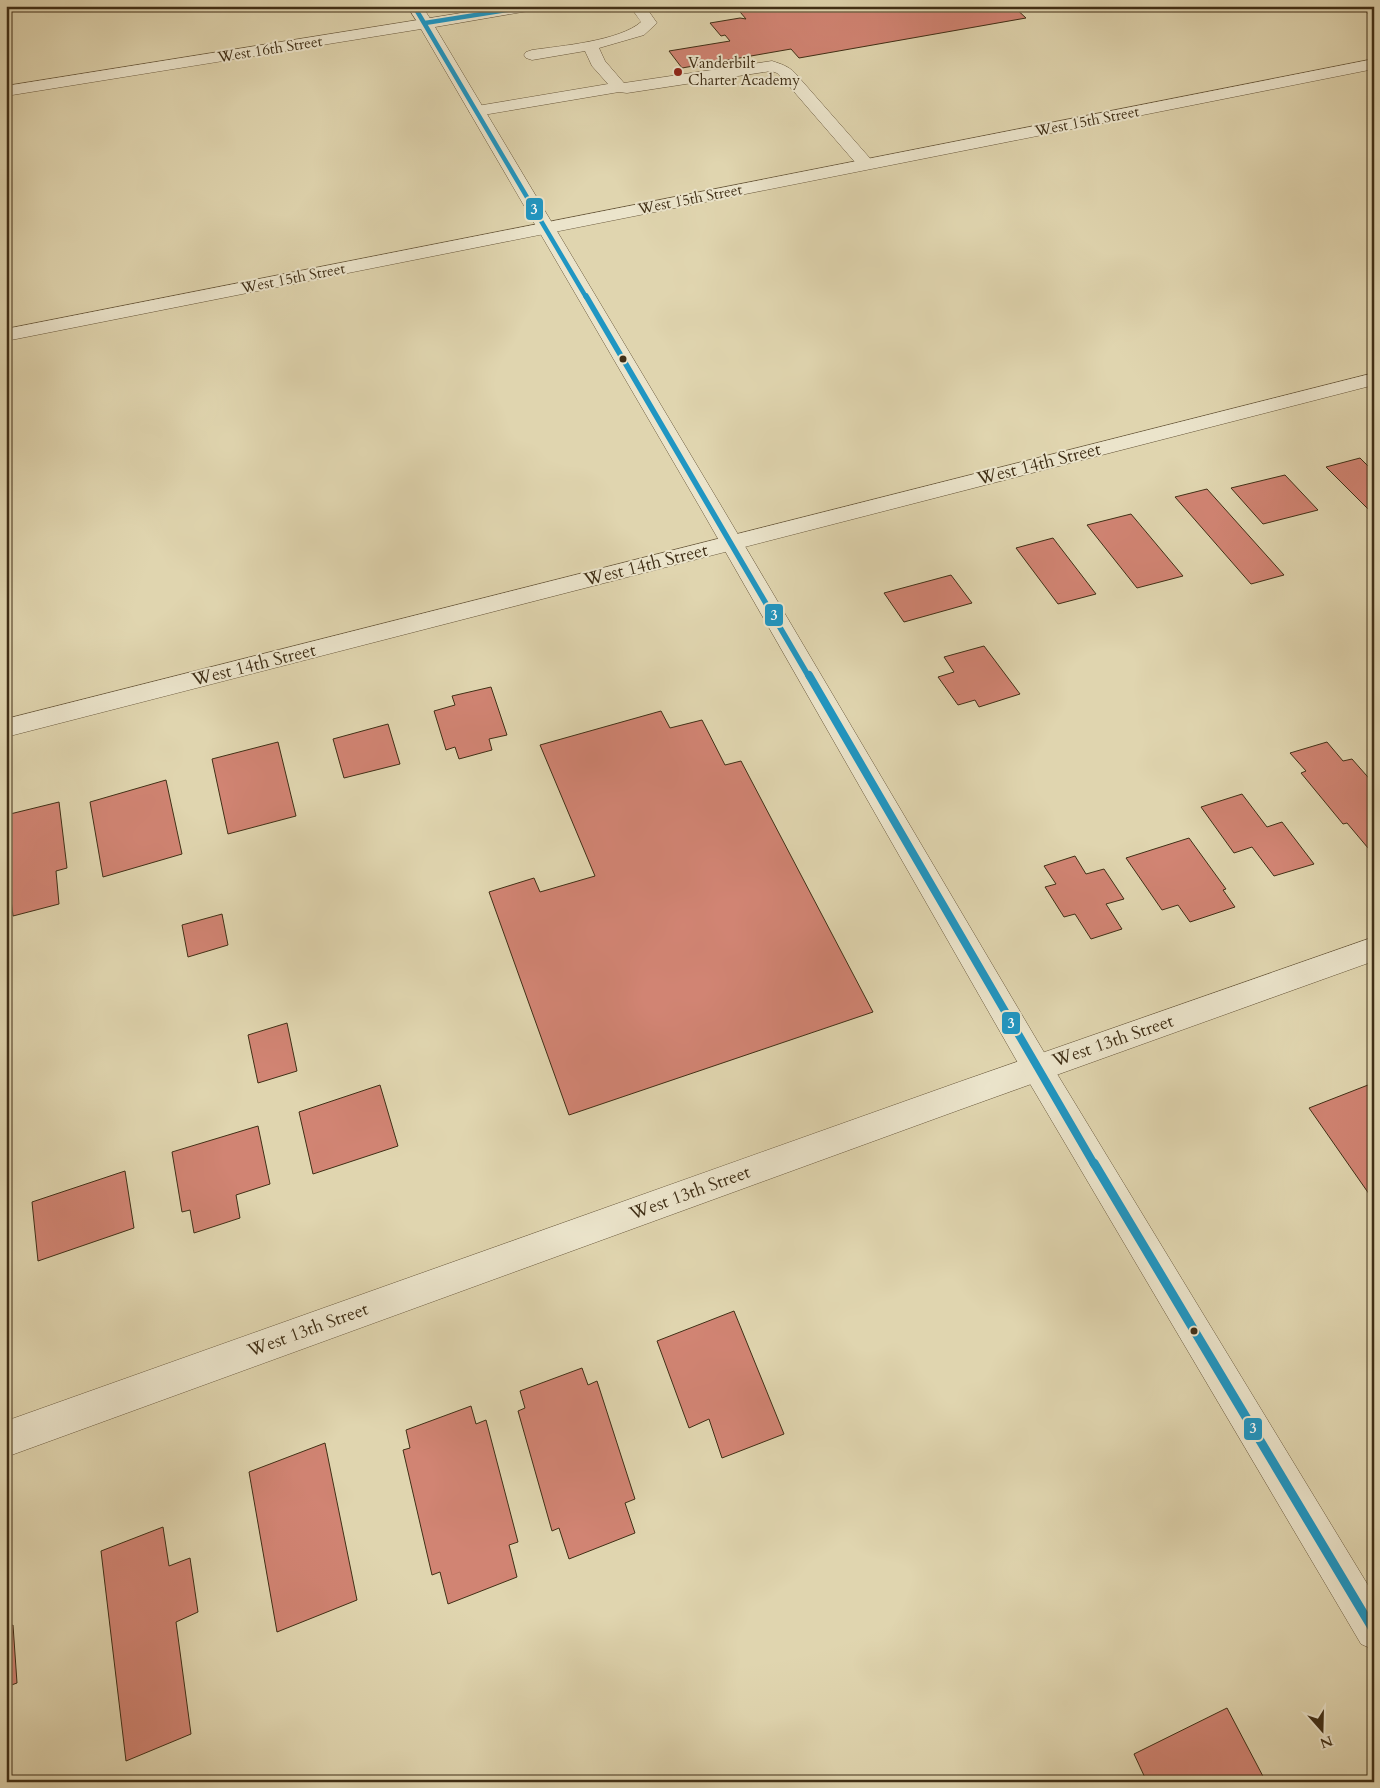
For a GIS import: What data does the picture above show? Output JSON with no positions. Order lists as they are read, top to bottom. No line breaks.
{"streets":{"street":["West 16th Street","West 15th Street","West 14th Street","West 13th Street"]},"places":["Vanderbilt Charter Academy"],"lines":["transit line 3"],"north":"bottom"}
